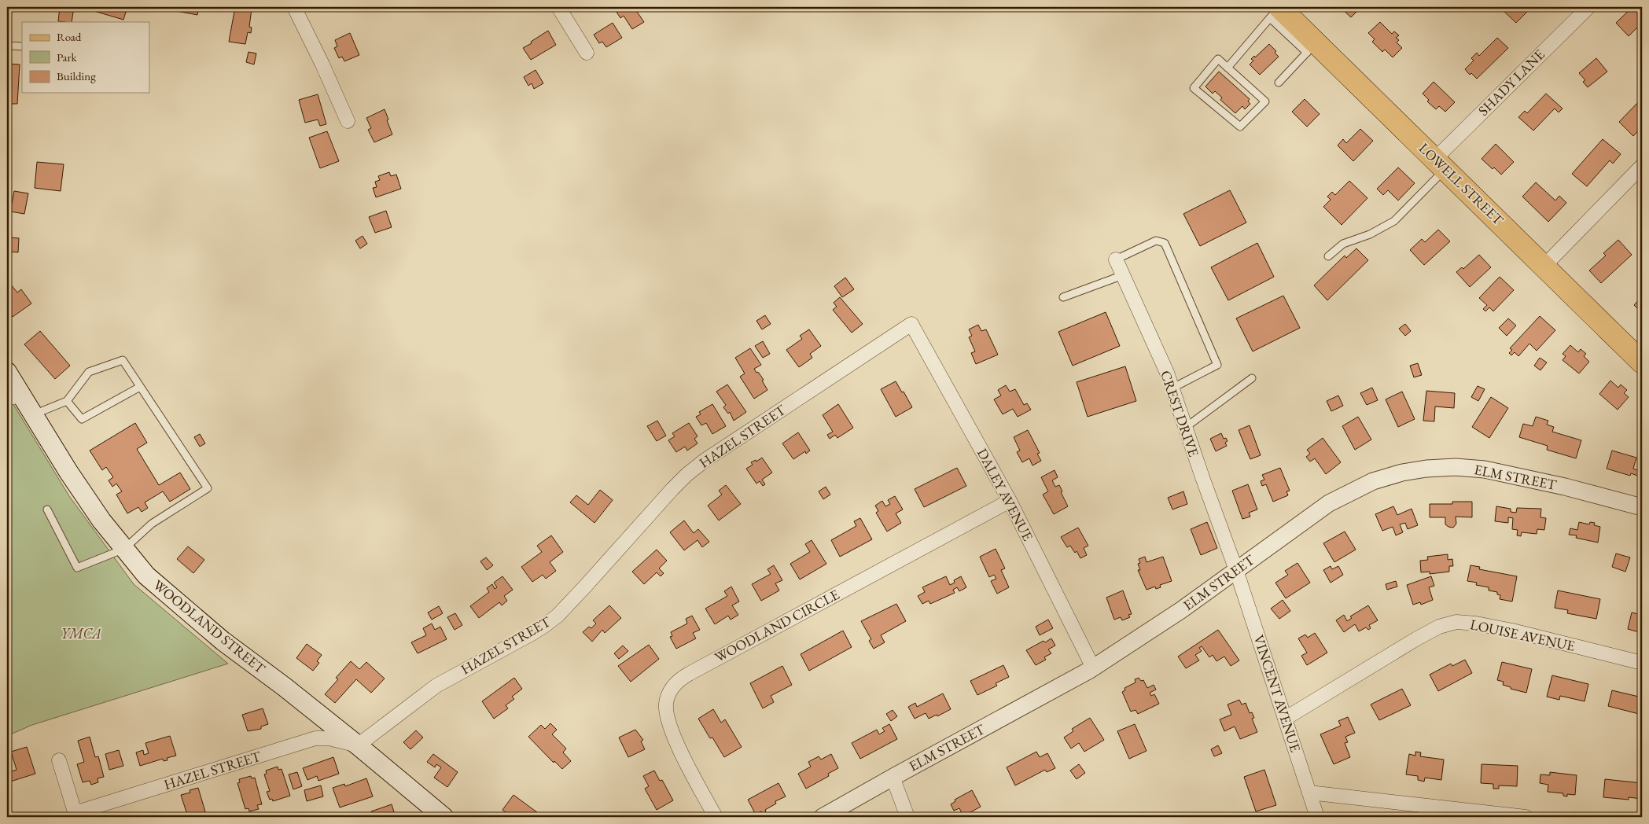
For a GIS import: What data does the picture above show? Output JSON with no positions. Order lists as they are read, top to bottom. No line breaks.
{"streets":{"main road":["LOWELL STREET","WOODLAND STREET"],"street":["SHADY LANE","CREST DRIVE","HAZEL STREET","ELM STREET","DALEY AVENUE","WOODLAND CIRCLE","LOUISE AVENUE","VINCENT AVENUE"]},"crossings":[["SHADY LANE","LOWELL STREET"],["CREST DRIVE","ELM STREET"],["CREST DRIVE","VINCENT AVENUE"],["HAZEL STREET","DALEY AVENUE"],["HAZEL STREET","WOODLAND STREET"],["ELM STREET","DALEY AVENUE"],["ELM STREET","VINCENT AVENUE"],["DALEY AVENUE","WOODLAND CIRCLE"],["LOUISE AVENUE","VINCENT AVENUE"]],"parks":["YMCA"],"legend":["Road","Park","Building"]}
